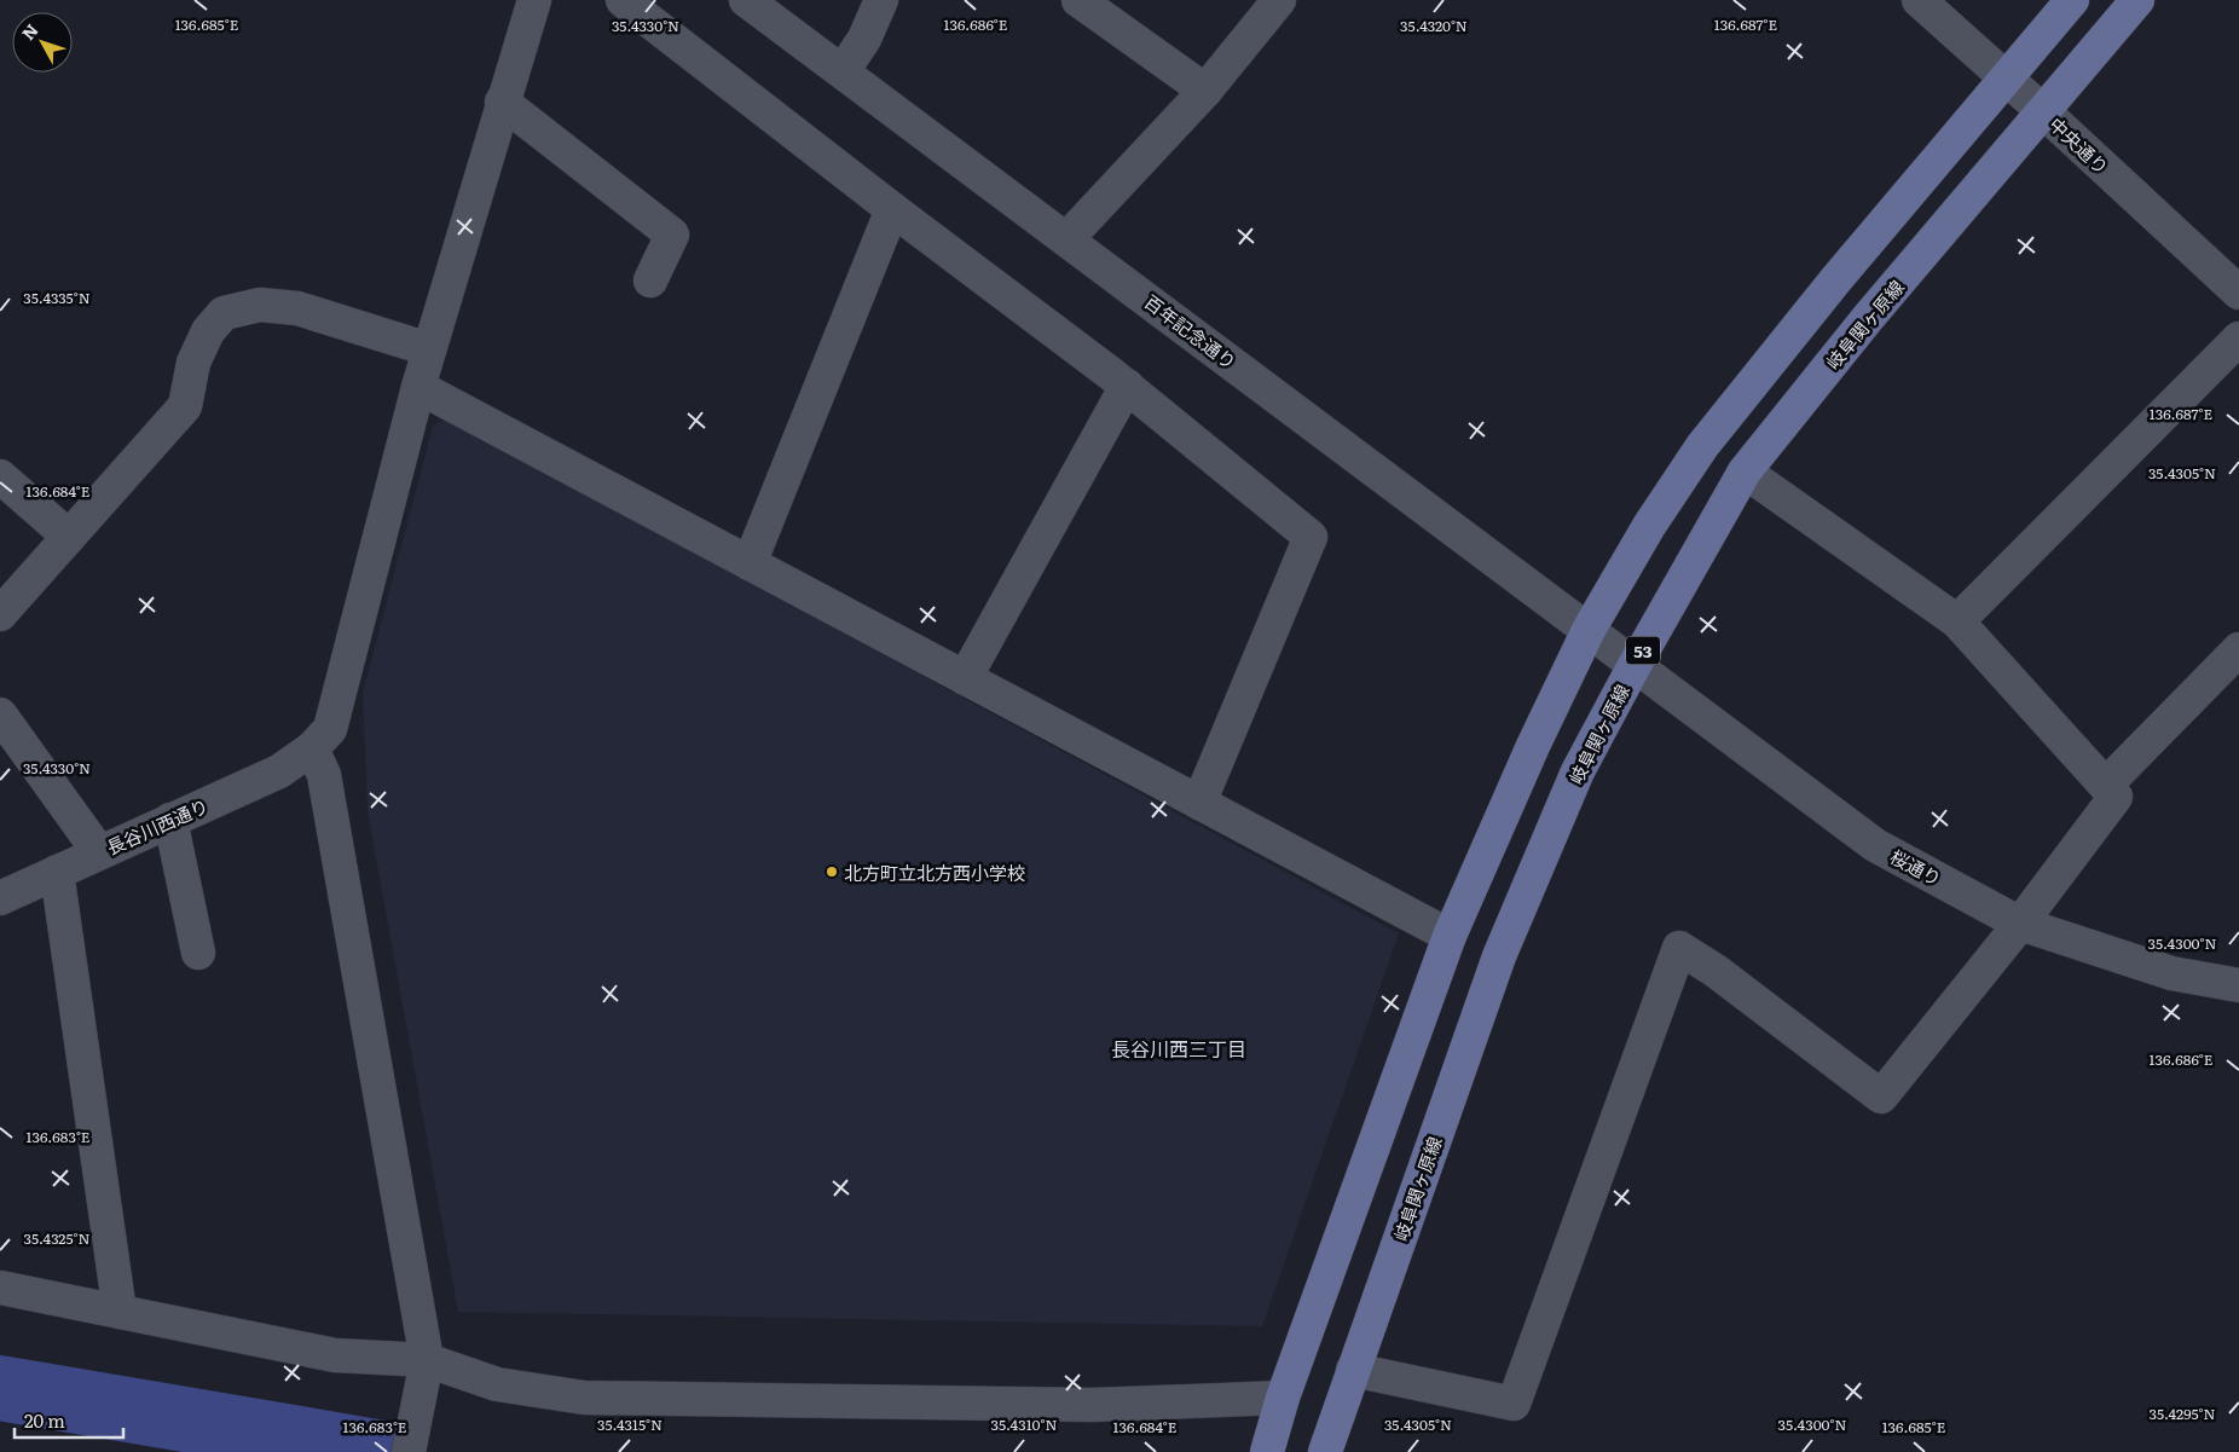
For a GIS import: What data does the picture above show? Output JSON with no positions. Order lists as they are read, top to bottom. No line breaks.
{"streets":{"main road":["岐阜関ヶ原線","53"],"street":["中央通り","百年記念通り","長谷川西通り","桜通り"]},"crossings":[["中央通り","岐阜関ヶ原線"],["岐阜関ヶ原線","百年記念通り"],["岐阜関ヶ原線","桜通り"],["百年記念通り","桜通り"]],"districts":["長谷川西三丁目"],"places":["北方町立北方西小学校"],"scale_bar":"20 m","north":"top left","coordinates":["136.686°E","136.685°E","136.687°E","35.4330°N","35.4320°N","35.4335°N","35.4305°N","136.684°E","35.4300°N","136.683°E","35.4325°N","35.4295°N","35.4315°N","35.4310°N"]}
